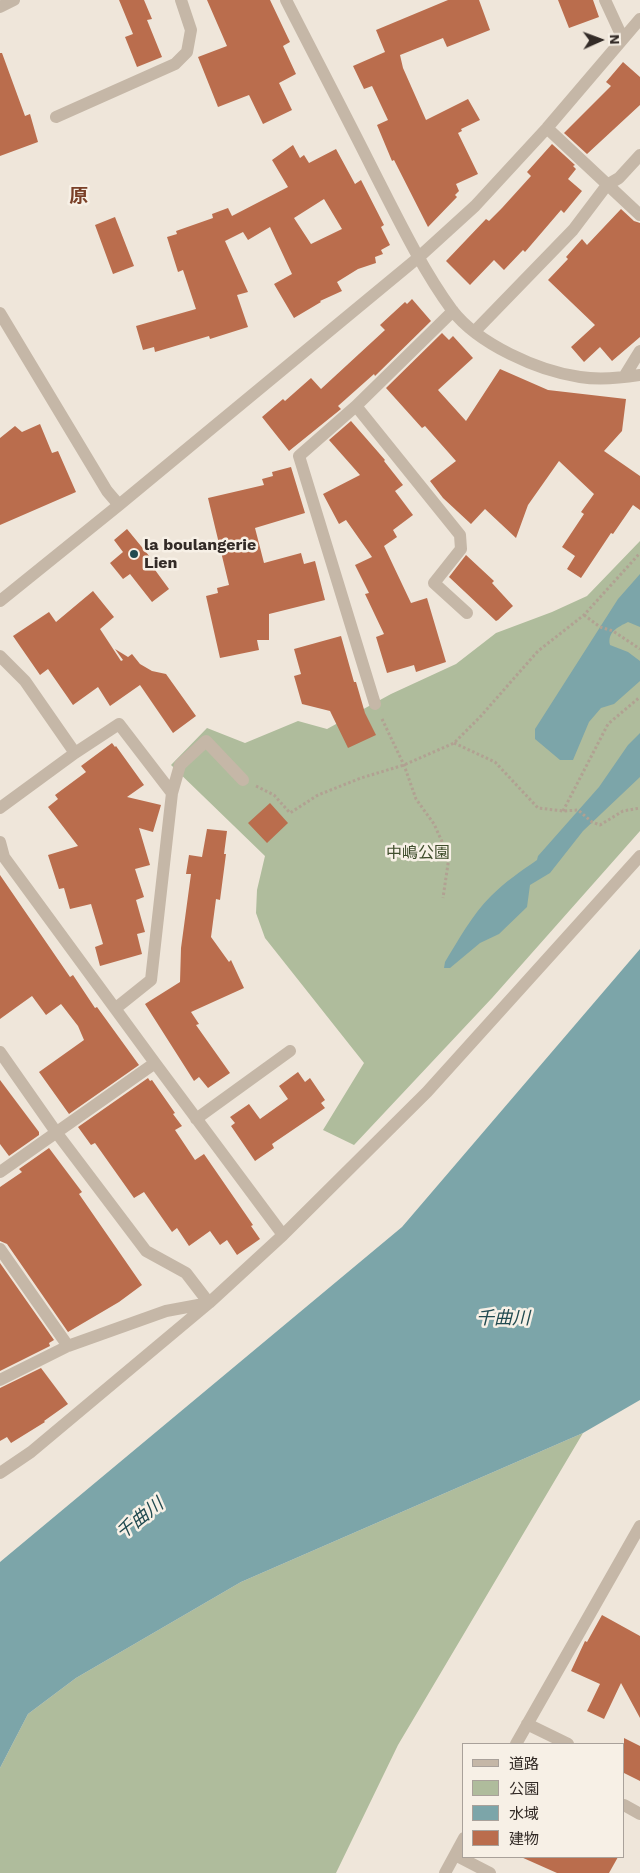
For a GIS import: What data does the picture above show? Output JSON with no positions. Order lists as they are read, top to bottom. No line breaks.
{"districts":["原"],"water":["千曲川"],"parks":["中嶋公園"],"places":["la boulangerie Lien"],"legend":["道路","公園","水域","建物"],"north":"right"}
